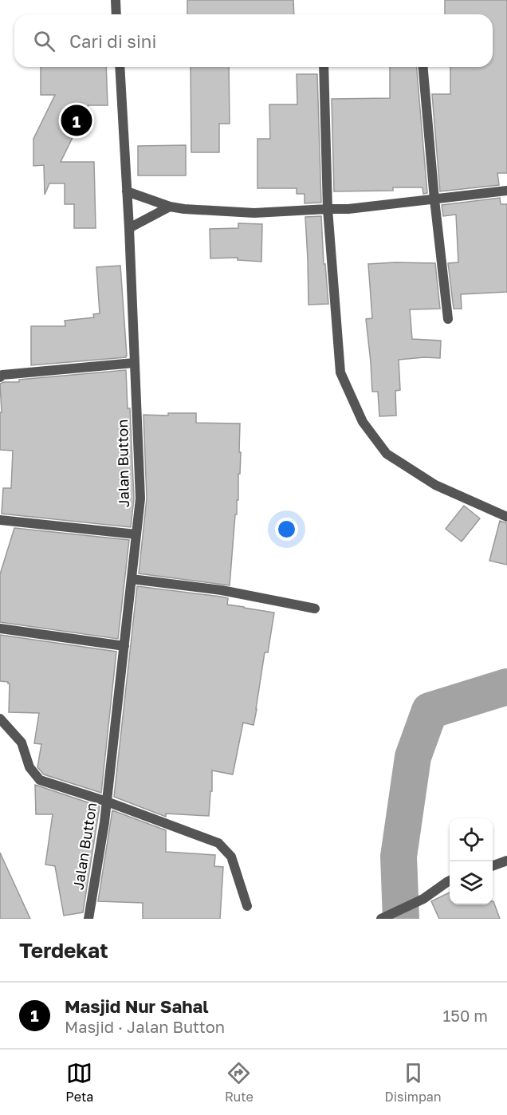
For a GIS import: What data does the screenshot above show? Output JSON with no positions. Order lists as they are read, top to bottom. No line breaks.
{"streets":{"street":["Jalan Button"]},"page":{"search":"Cari di sini","pins":"1","heading":"Terdekat","list":[{"mark":"1","name":"Masjid Nur Sahal","note":"Masjid · Jalan Button","value":"150 m"}],"nav":["Peta","Rute","Disimpan"]}}
